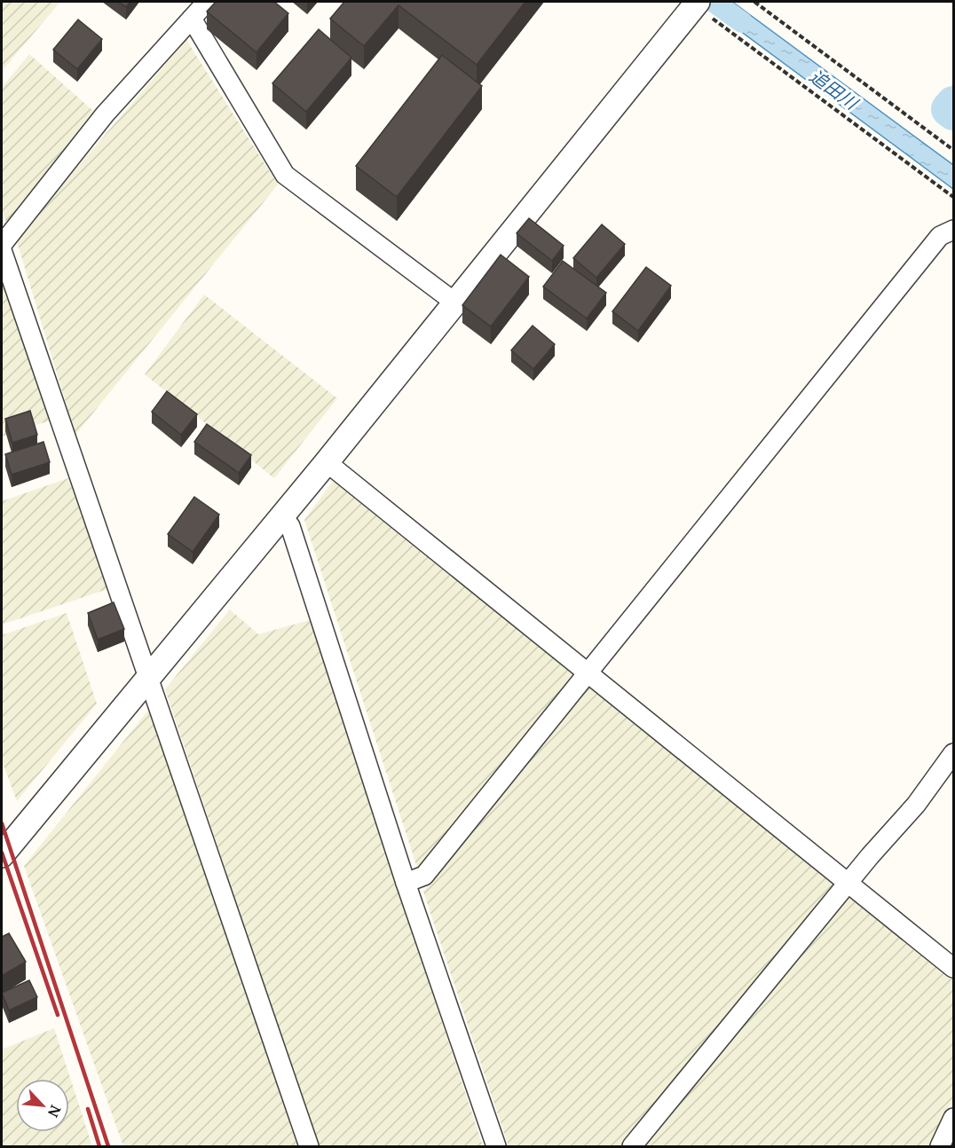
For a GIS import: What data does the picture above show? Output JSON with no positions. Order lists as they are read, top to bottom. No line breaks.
{"water":["追田川"],"north":"bottom right"}
